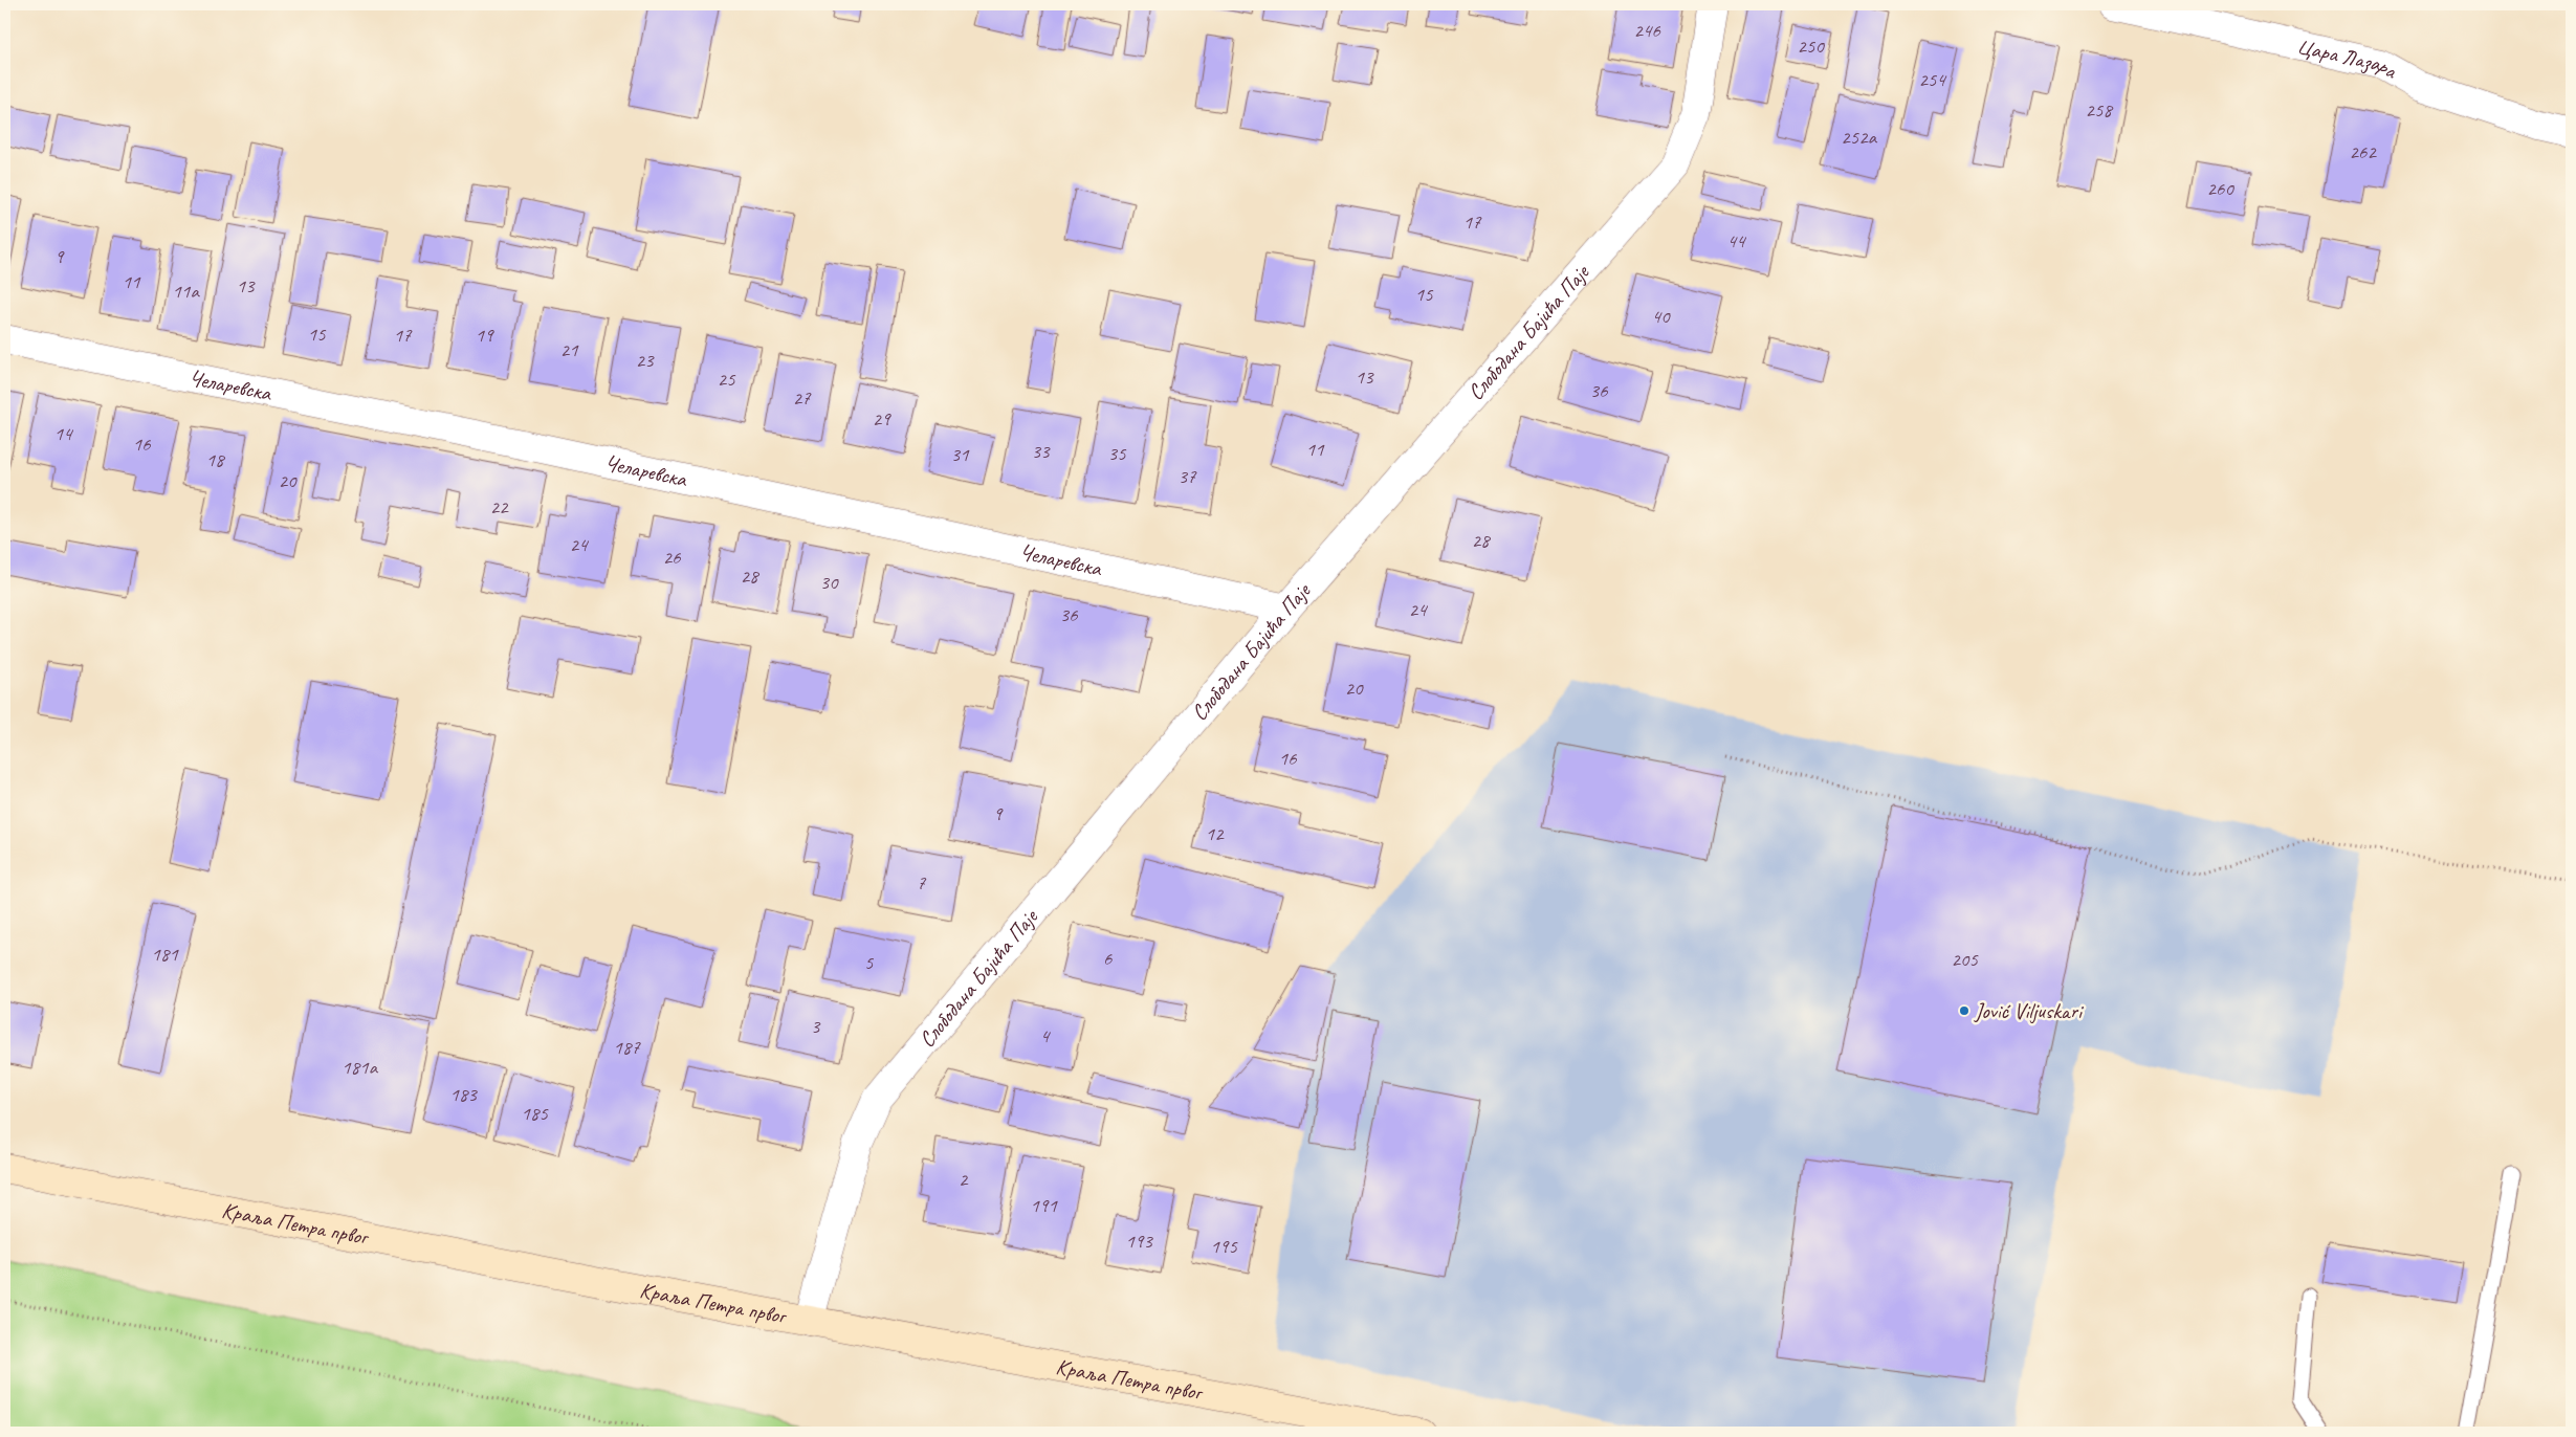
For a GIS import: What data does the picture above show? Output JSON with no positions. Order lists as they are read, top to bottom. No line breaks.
{"streets":{"main road":["Краља Петра првог"],"street":["Цара Лазара","Слободана Бајића Паје","Челаревска"]},"crossings":[["Слободана Бајића Паје","Челаревска"],["Слободана Бајића Паје","Краља Петра првог"]],"places":["Jović Viljuskari"],"house_numbers":["246","250","254","258","252a","262","260","17","44","9","11","13","11a","15","40","15","17","19","21","23","13","25","36","27","29","14","16","11","33","35","31","18","37","20","22","28","24","26","28","30","24","36","20","16","9","12","7","181","6","205","5","3","4","187","181a","183","185","2","191","193","195"]}
